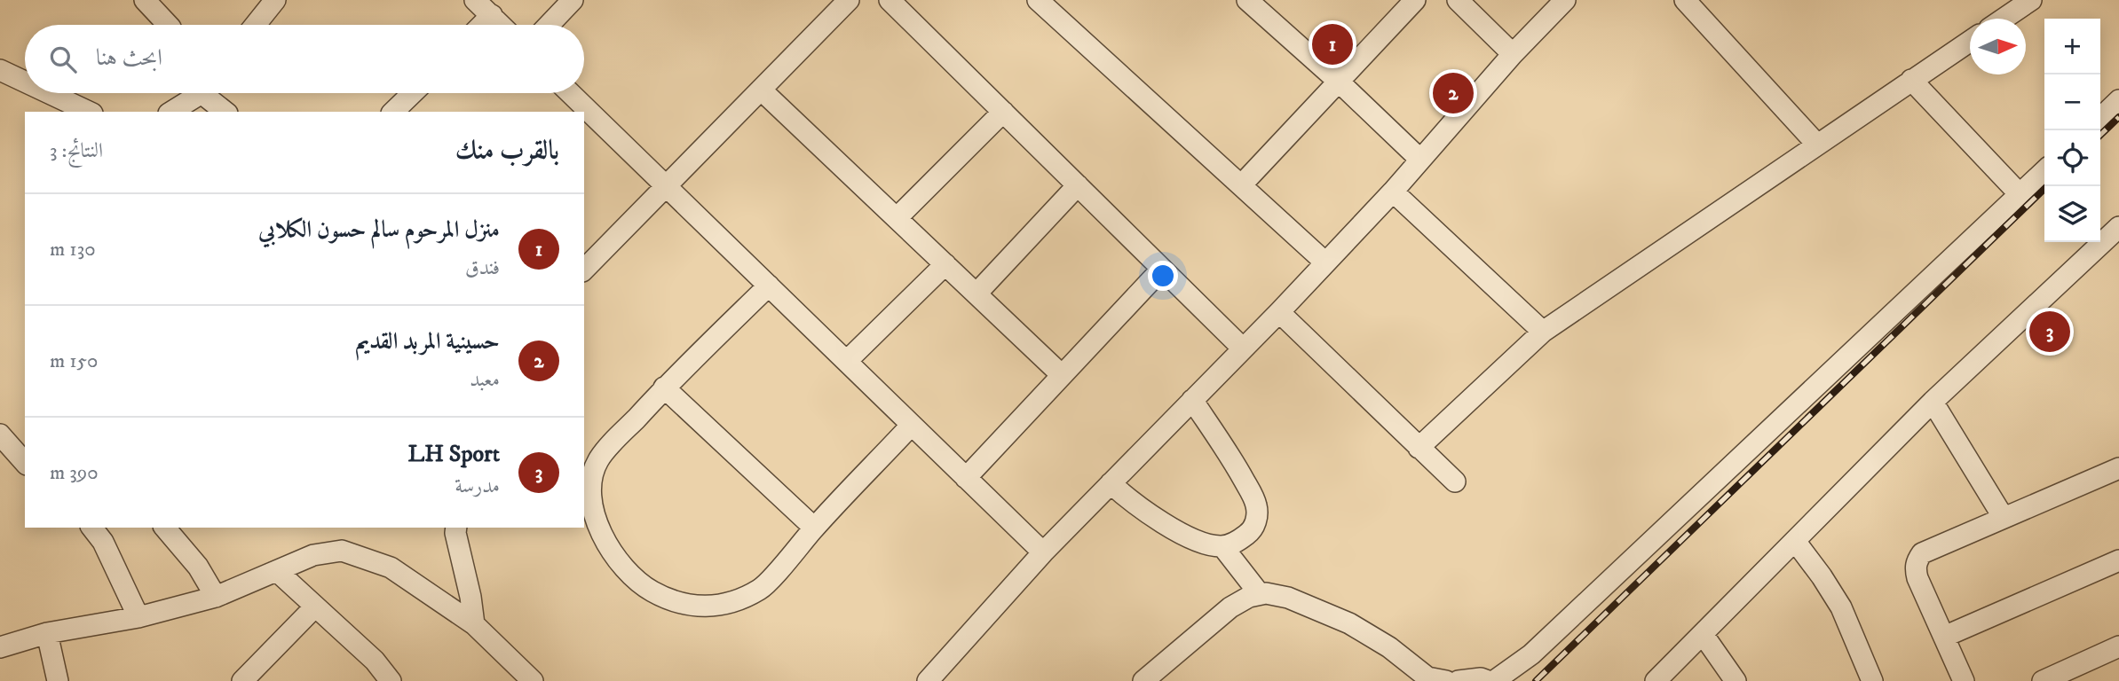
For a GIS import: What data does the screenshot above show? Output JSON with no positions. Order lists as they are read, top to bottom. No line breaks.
{"north":"right","page":{"map_buttons":["+","−"],"pins":["1","2","3"],"search":"ابحث هنا","heading":["بالقرب منك","النتائج: 3"],"list":[{"mark":"1","name":"منزل المرحوم سالم حسون الكلابي","note":"فندق","value":"130 m"},{"mark":"2","name":"حسينية المربد القديم","note":"معبد","value":"150 m"},{"mark":"3","name":"LH Sport","note":"مدرسة","value":"390 m"}]}}
